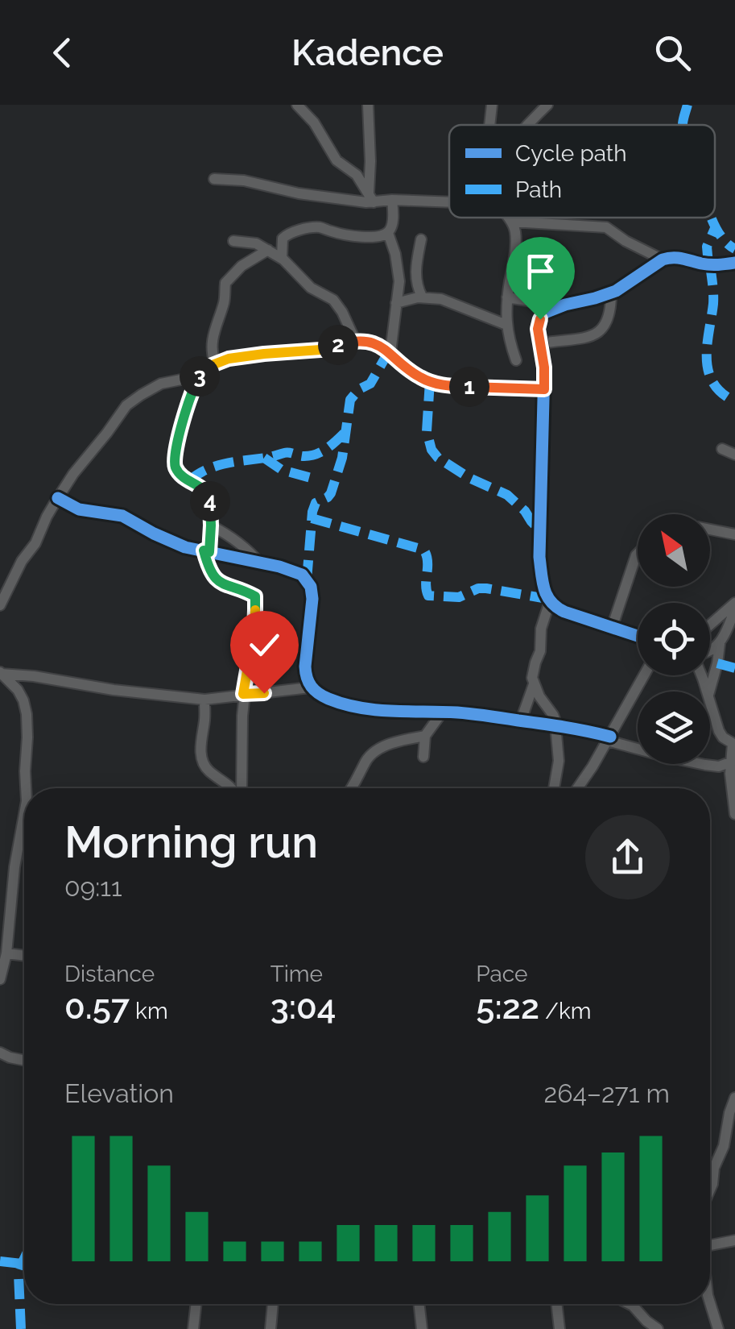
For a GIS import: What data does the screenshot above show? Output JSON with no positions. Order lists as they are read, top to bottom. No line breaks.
{"legend":["Cycle path","Path"],"north":"top left","page":{"header":"Kadence","pins":["2","3","1","4"],"heading":["Morning run","09:11"],"stats":[["Distance","0.57 km"],["Time","3:04"],["Pace","5:22 /km"]],"chart":["Elevation","264–271 m"]}}
